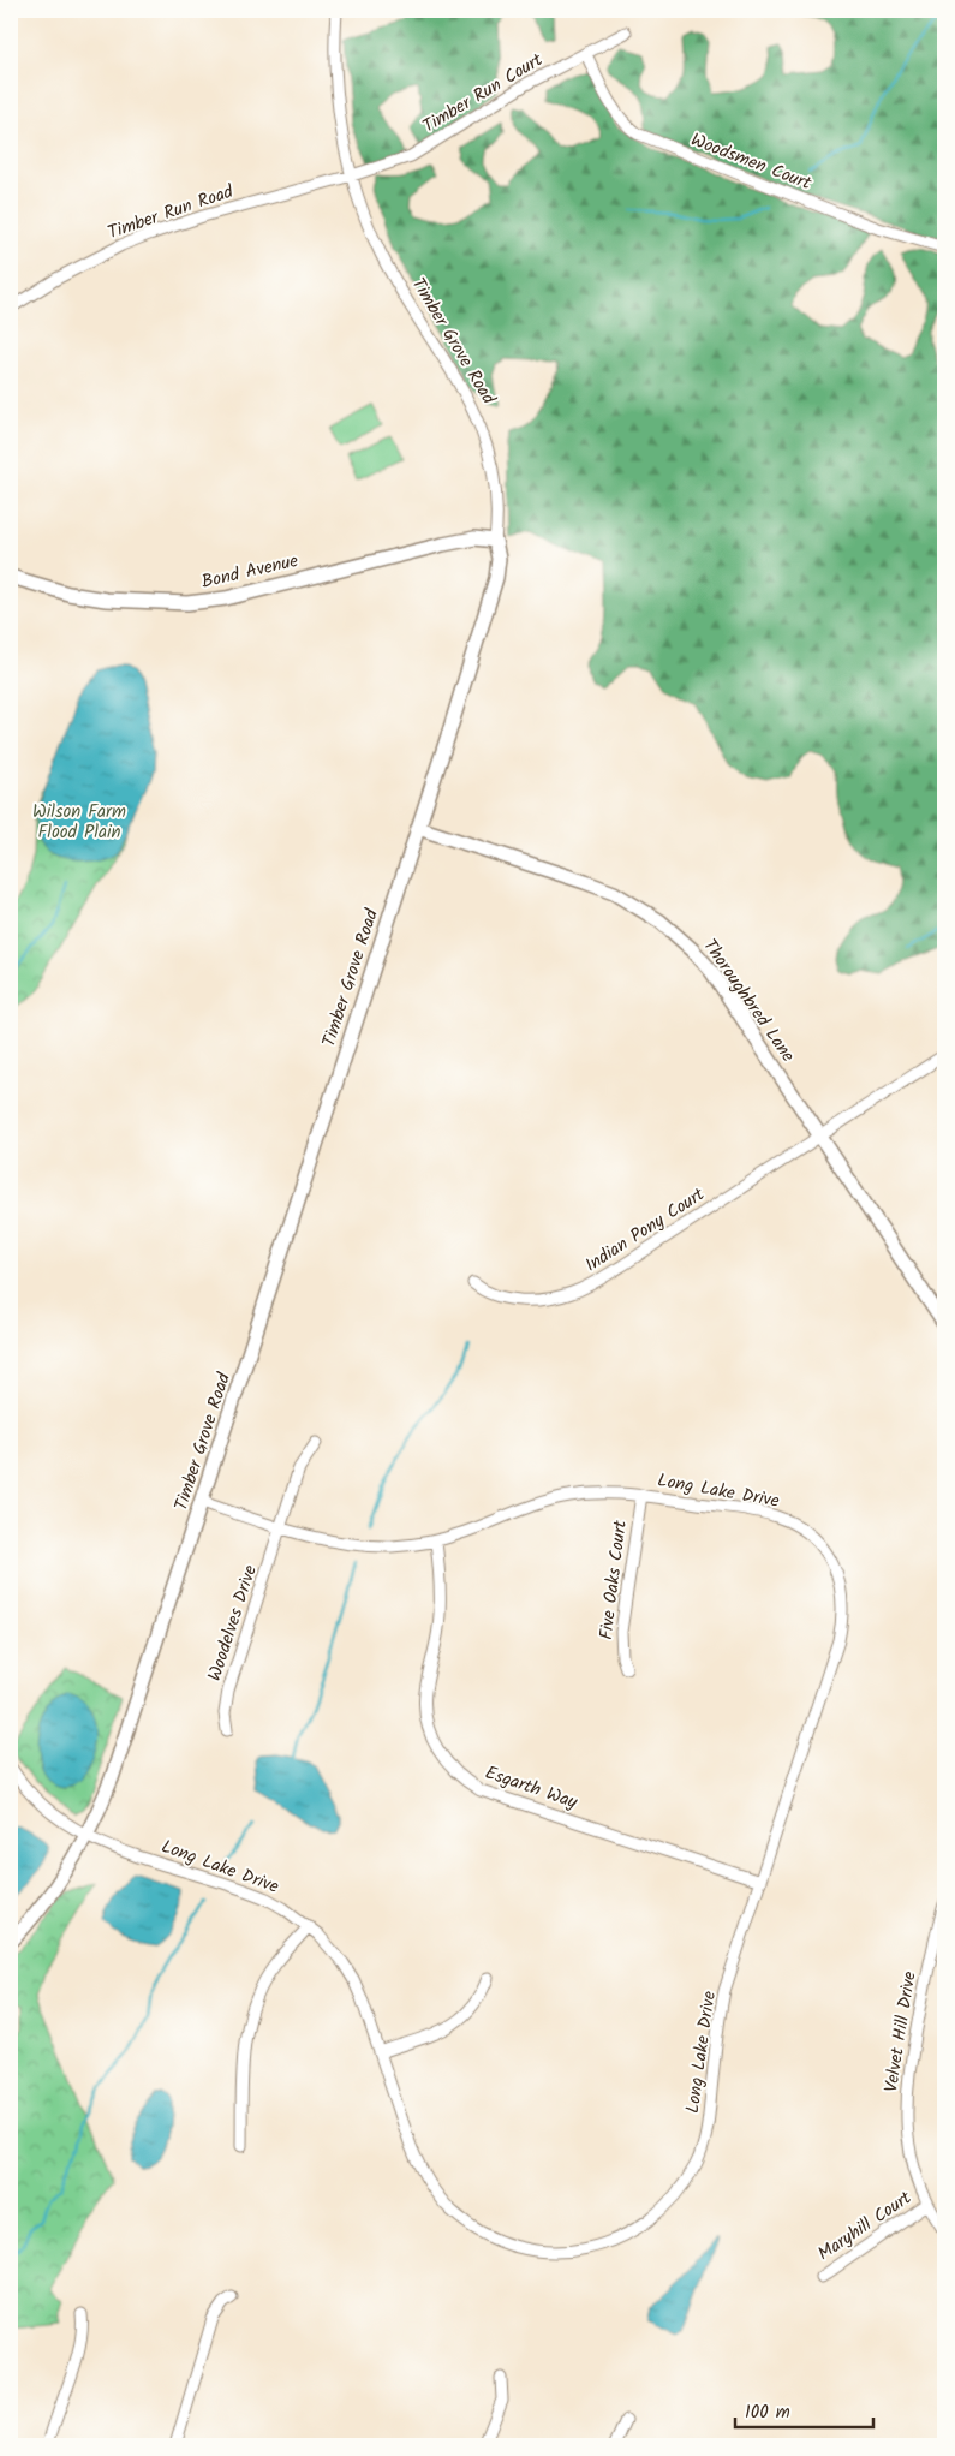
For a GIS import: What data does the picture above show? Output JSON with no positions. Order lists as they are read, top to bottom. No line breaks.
{"streets":{"street":["Timber Run Court","Woodsmen Court","Timber Run Road","Timber Grove Road","Bond Avenue","Thoroughbred Lane","Indian Pony Court","Long Lake Drive","Five Oaks Court","Woodelves Drive","Esgarth Way","Velvet Hill Drive","Maryhill Court"]},"crossings":[["Timber Run Court","Woodsmen Court"],["Timber Run Court","Timber Run Road"],["Timber Run Court","Timber Grove Road"],["Timber Run Road","Timber Grove Road"],["Timber Grove Road","Bond Avenue"],["Timber Grove Road","Thoroughbred Lane"],["Timber Grove Road","Long Lake Drive"],["Thoroughbred Lane","Indian Pony Court"],["Long Lake Drive","Five Oaks Court"],["Long Lake Drive","Woodelves Drive"],["Long Lake Drive","Esgarth Way"],["Velvet Hill Drive","Maryhill Court"]],"parks":["Wilson Farm Flood Plain"],"scale_bar":"100 m"}
